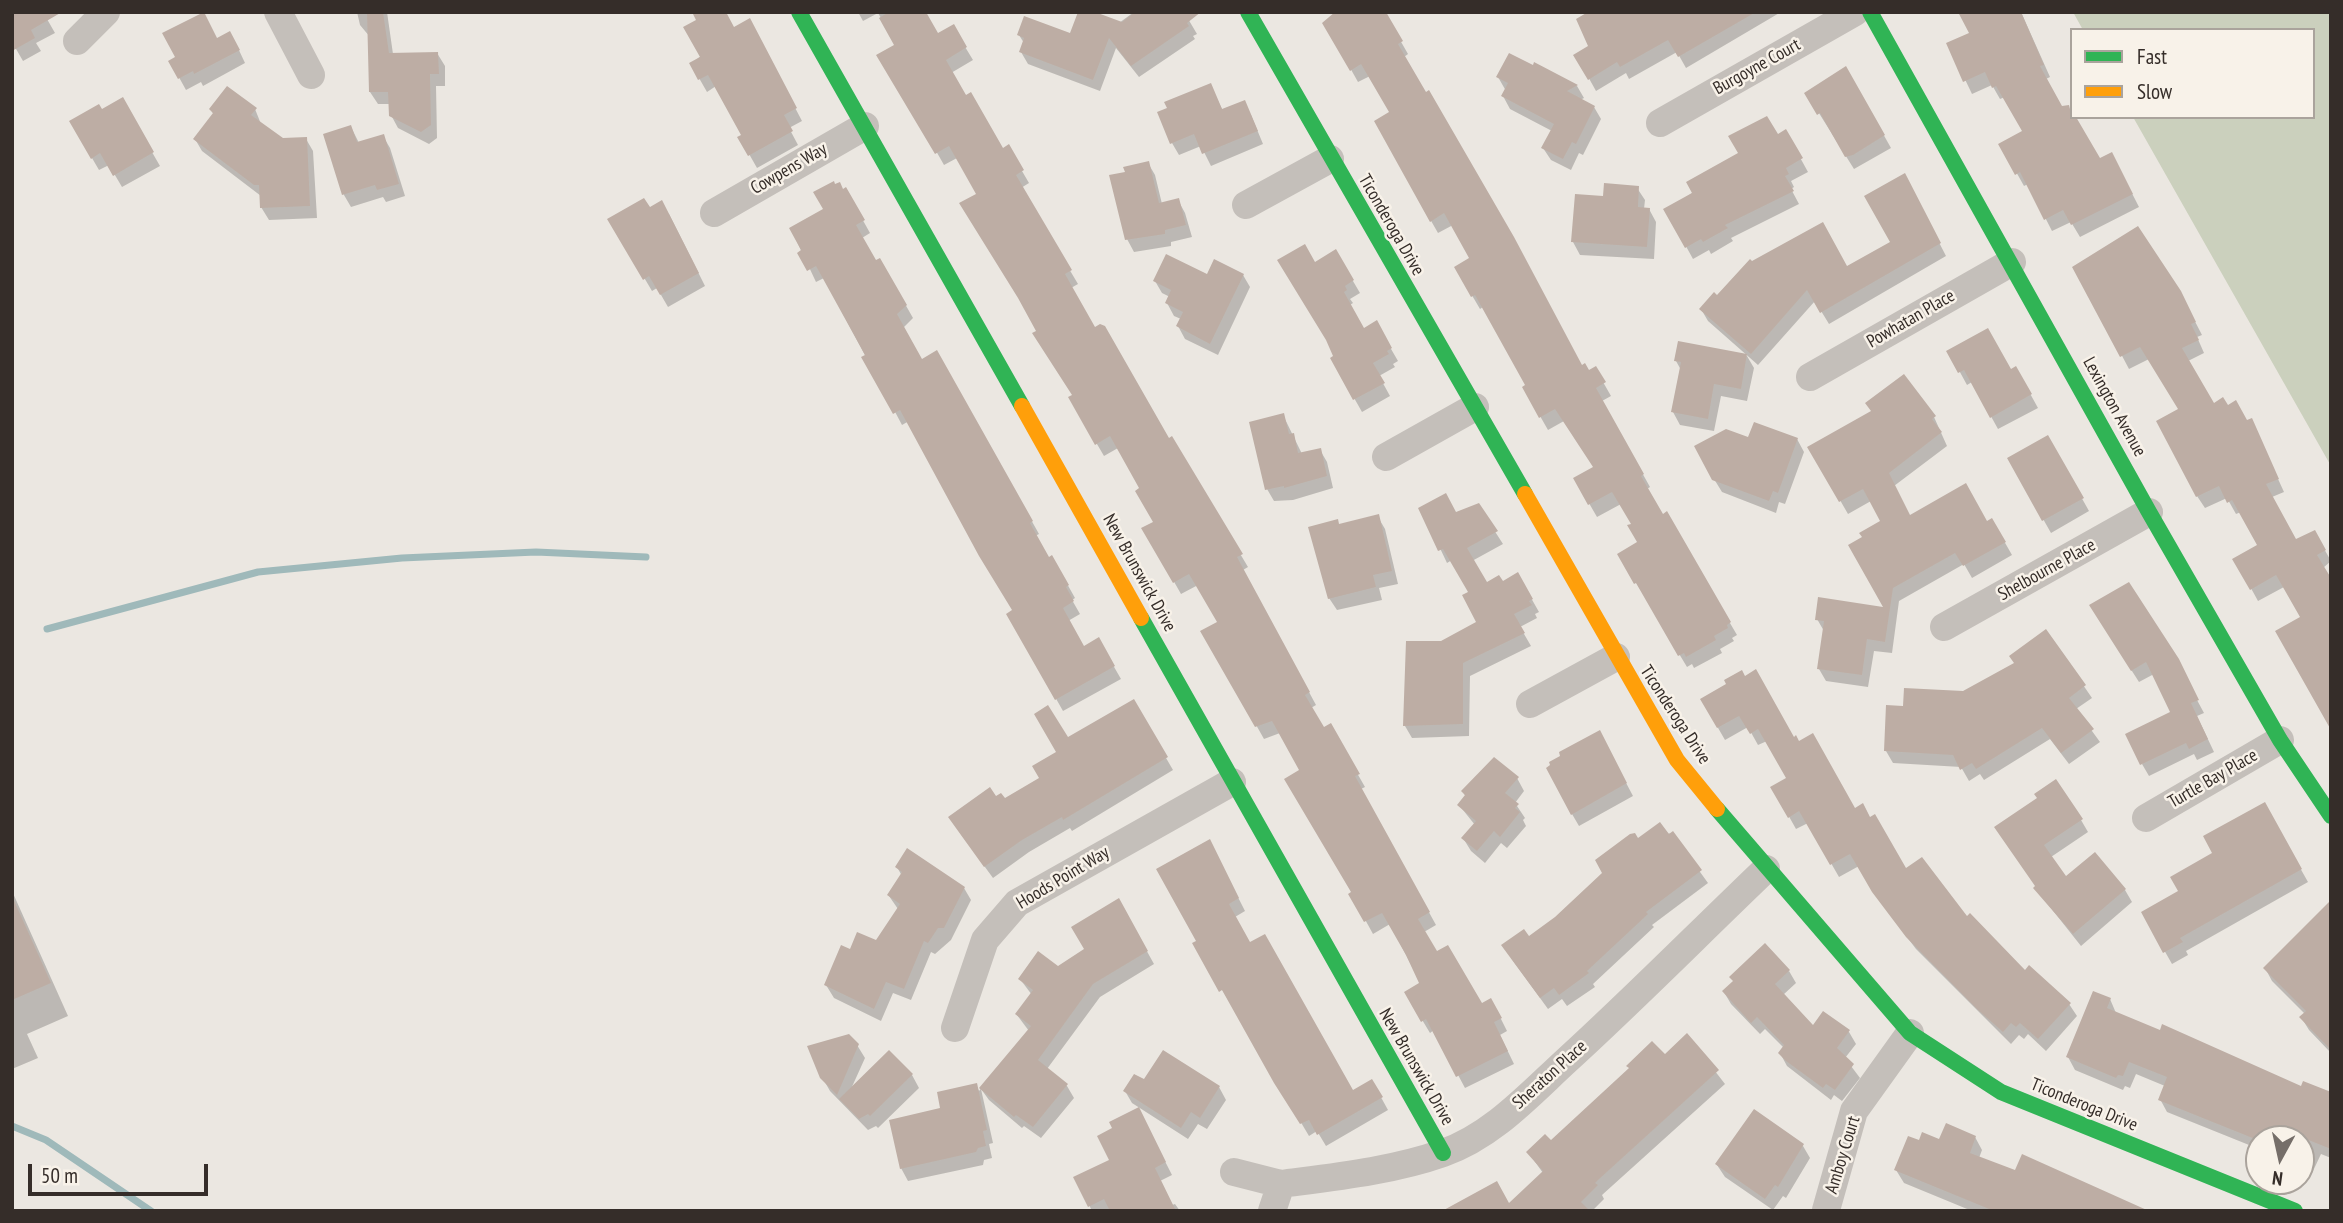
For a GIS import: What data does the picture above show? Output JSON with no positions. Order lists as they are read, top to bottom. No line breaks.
{"streets":{"street":["Burgoyne Court","Cowpens Way","Ticonderoga Drive","Powhatan Place","Lexington Avenue","Shelbourne Place","New Brunswick Drive","Turtle Bay Place","Hoods Point Way","Sheraton Place","Amboy Court"]},"crossings":[["Cowpens Way","New Brunswick Drive"],["Ticonderoga Drive","Sheraton Place"],["Ticonderoga Drive","Amboy Court"],["Powhatan Place","Lexington Avenue"],["Lexington Avenue","Shelbourne Place"],["Lexington Avenue","Turtle Bay Place"],["New Brunswick Drive","Hoods Point Way"],["New Brunswick Drive","Sheraton Place"]],"legend":["Fast","Slow"],"scale_bar":"50 m","north":"bottom"}
